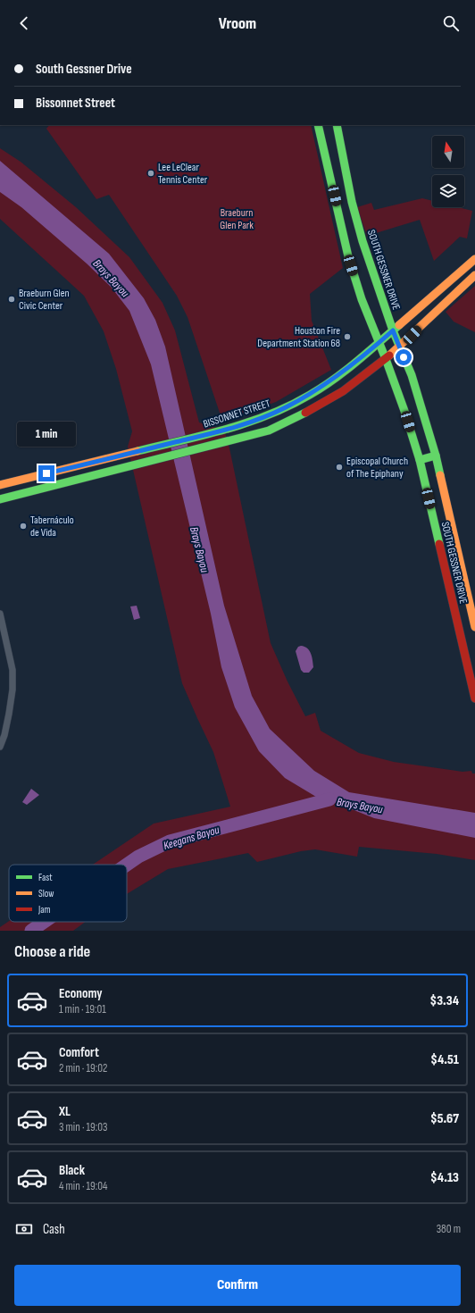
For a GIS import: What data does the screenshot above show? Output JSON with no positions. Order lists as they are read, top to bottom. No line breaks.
{"streets":{"main road":["SOUTH GESSNER DRIVE","BISSONNET STREET"]},"crossings":[["SOUTH GESSNER DRIVE","BISSONNET STREET"]],"water":["Brays Bayou","Keegans Bayou"],"parks":["Braeburn Glen Park"],"places":["Lee LeClear Tennis Center","Braeburn Glen Civic Center","Houston Fire Department Station 68","Episcopal Church of The Epiphany","Tabernáculo de Vida"],"legend":["Fast","Slow","Jam"],"north":"top","page":{"header":"Vroom","banner":["South Gessner Drive","Bissonnet Street"],"bubble":"1 min","heading":"Choose a ride","list":[{"name":"Economy","note":"1 min · 19:01","value":"$3.34"},{"name":"Comfort","note":"2 min · 19:02","value":"$4.51"},{"name":"XL","note":"3 min · 19:03","value":"$5.67"},{"name":"Black","note":"4 min · 19:04","value":"$4.13"}],"pay":["Cash","380 m"],"buttons":"Confirm"}}
